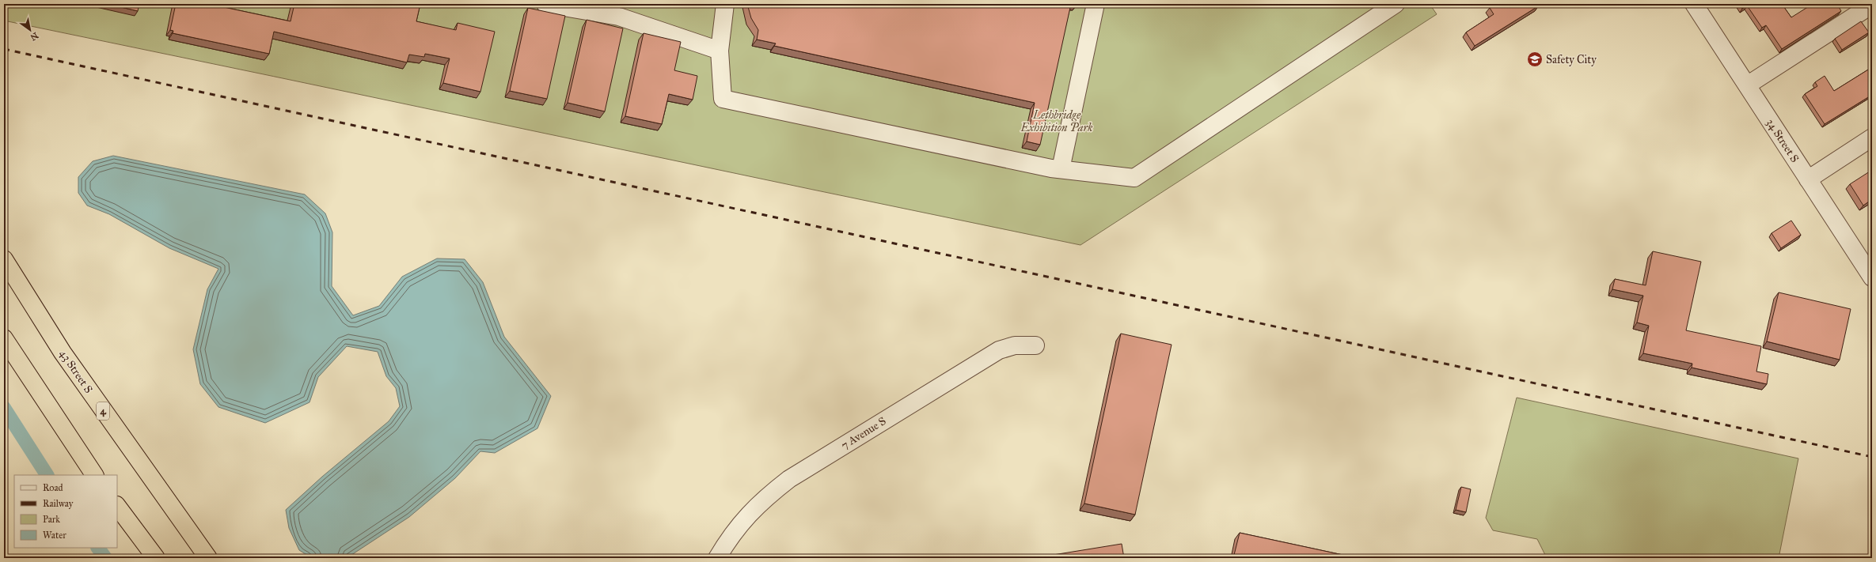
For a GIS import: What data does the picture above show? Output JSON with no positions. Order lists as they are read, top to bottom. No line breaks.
{"streets":{"highway":["43 Street S","4"],"street":["34 Street S","7 Avenue S"]},"parks":["Lethbridge Exhibition Park"],"places":{"school or university":["Safety City"]},"legend":["Road","Railway","Park","Water"],"north":"bottom right"}
